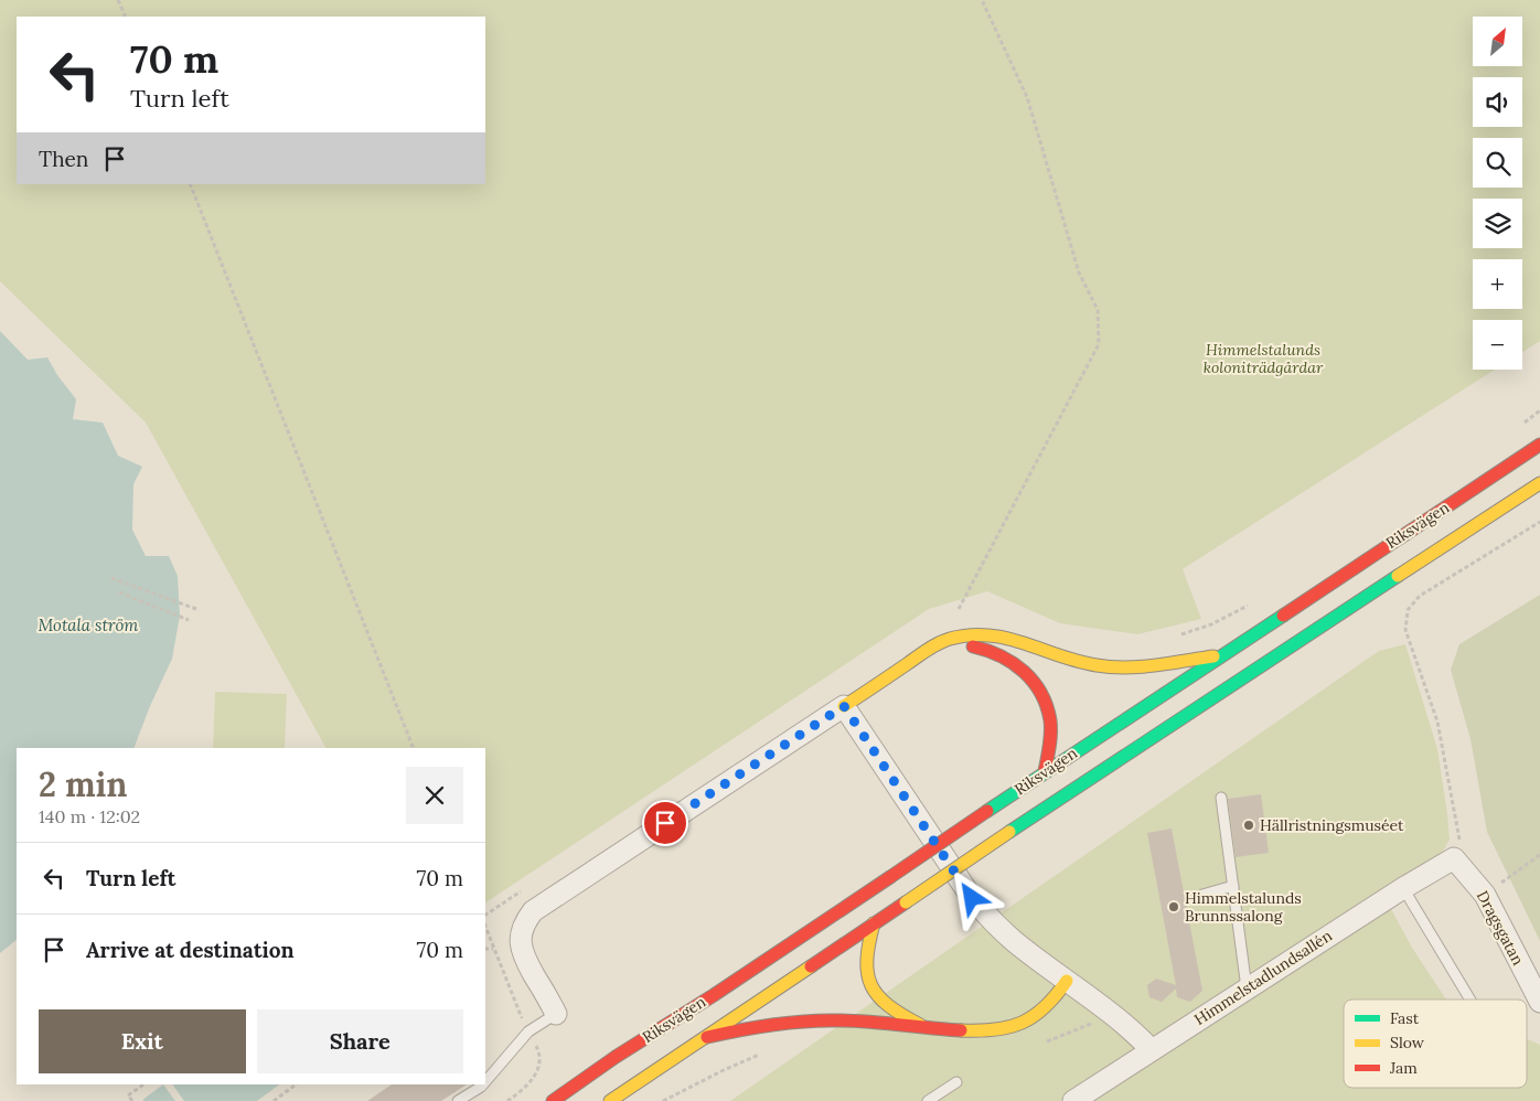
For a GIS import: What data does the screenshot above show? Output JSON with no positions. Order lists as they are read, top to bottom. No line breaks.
{"streets":{"highway":["Riksvägen"],"street":["Dragsgatan","Himmelstadlundsallén"]},"crossings":[["Dragsgatan","Himmelstadlundsallén"]],"water":["Motala ström"],"parks":["Himmelstalunds koloniträdgårdar"],"places":["Hällristningsmuséet","Himmelstalunds Brunnssalong"],"legend":["Fast","Slow","Jam"],"north":"top right","page":{"map_buttons":["+","−"],"turn":["70 m","Turn left"],"then":"Then","heading":["2 min","140 m · 12:02"],"list":[{"name":"Turn left","value":"70 m"},{"name":"Arrive at destination","value":"70 m"}],"buttons":["Exit","Share"]}}
